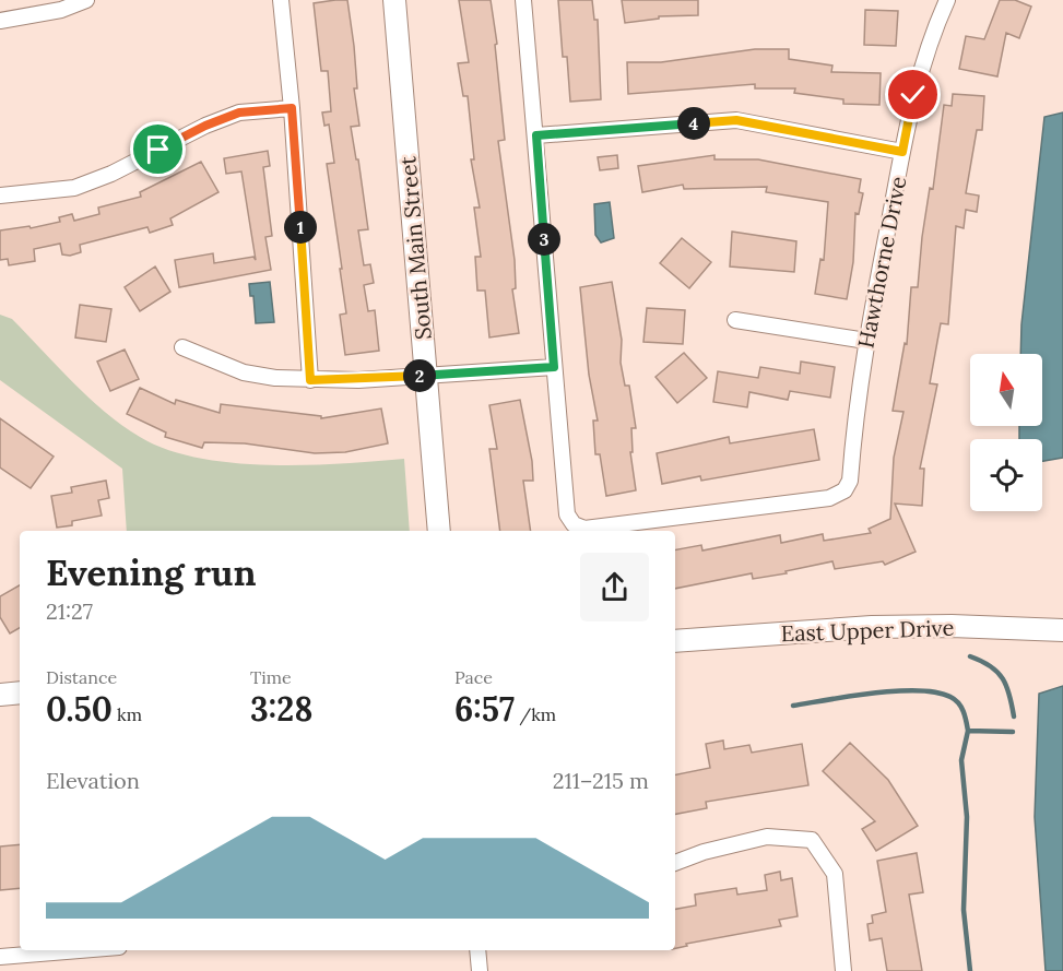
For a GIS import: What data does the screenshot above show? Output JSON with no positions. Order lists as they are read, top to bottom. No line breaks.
{"streets":{"main road":["South Main Street","East Upper Drive"],"street":["Hawthorne Drive"]},"north":"top","page":{"pins":["4","1","3","2"],"heading":["Evening run","21:27"],"stats":[["Distance","0.50 km"],["Time","3:28"],["Pace","6:57 /km"]],"chart":["Elevation","211–215 m"]}}
